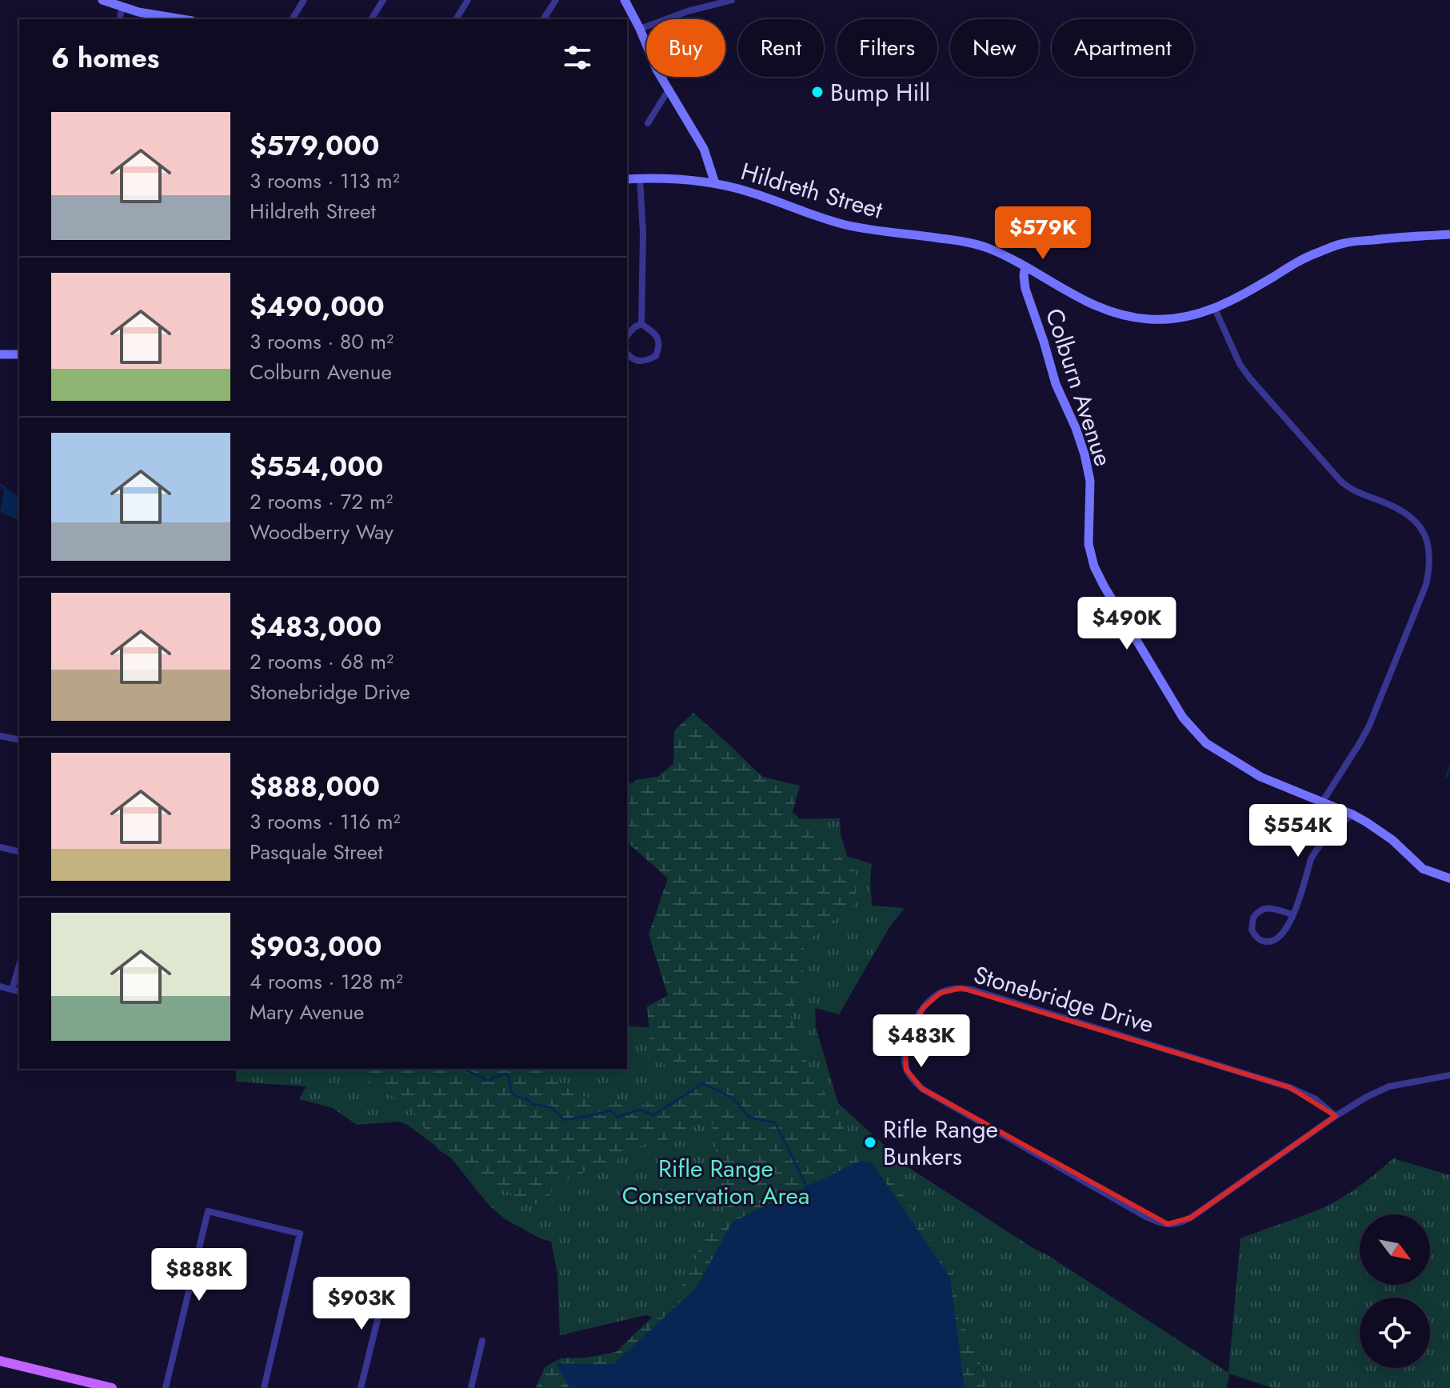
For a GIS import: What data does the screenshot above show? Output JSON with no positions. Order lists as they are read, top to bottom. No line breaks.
{"streets":{"street":["Hildreth Street","Colburn Avenue","Stonebridge Drive"]},"crossings":[["Hildreth Street","Colburn Avenue"]],"parks":["Rifle Range Conservation Area"],"places":["Bump Hill","Rifle Range Bunkers"],"north":"bottom right","page":{"chip":["Buy","Rent","Filters","New","Apartment"],"heading":"6 homes","list":[{"name":"$579,000","note":"3 rooms · 113 m² · Hildreth Street"},{"name":"$490,000","note":"3 rooms · 80 m² · Colburn Avenue"},{"name":"$554,000","note":"2 rooms · 72 m² · Woodberry Way"},{"name":"$483,000","note":"2 rooms · 68 m² · Stonebridge Drive"},{"name":"$888,000","note":"3 rooms · 116 m² · Pasquale Street"},{"name":"$903,000","note":"4 rooms · 128 m² · Mary Avenue"}],"price":["$579K","$490K","$554K","$483K","$888K","$903K"]}}
